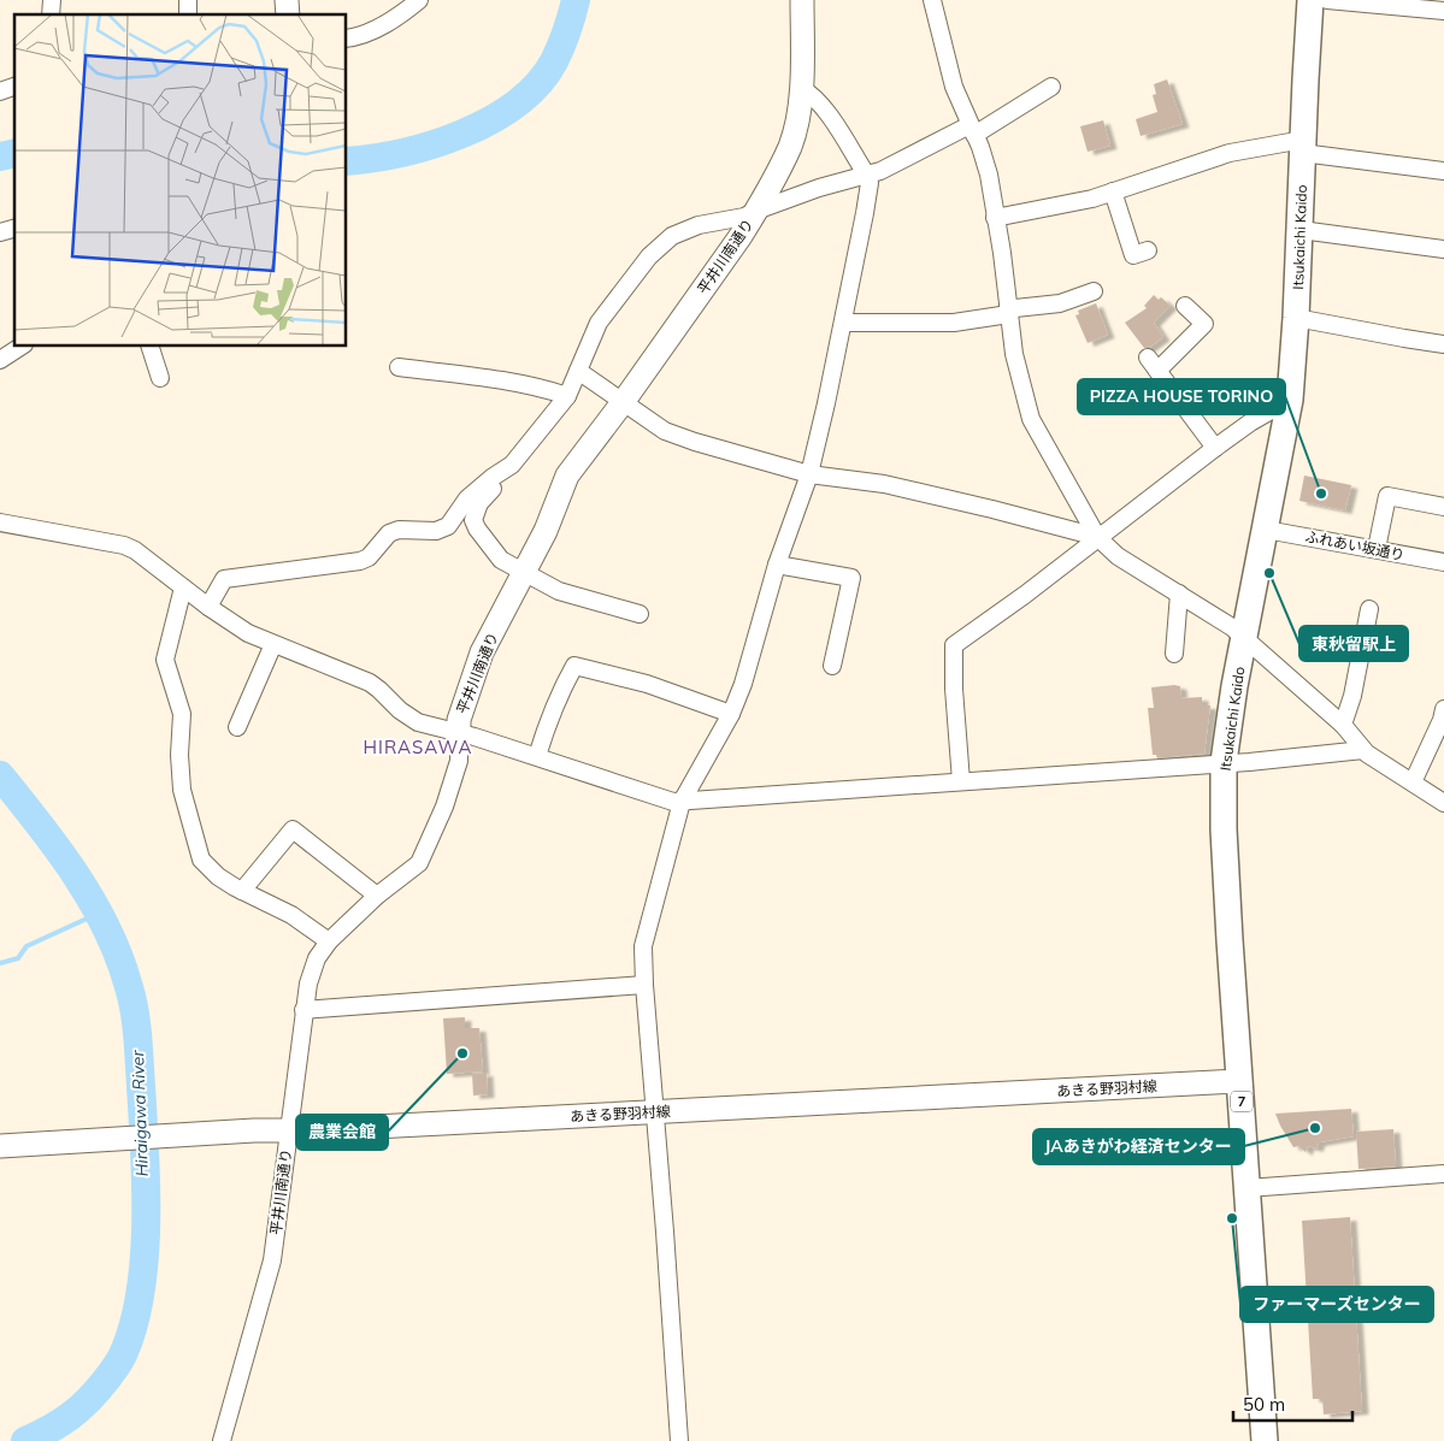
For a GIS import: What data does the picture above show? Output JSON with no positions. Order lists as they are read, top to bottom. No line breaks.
{"streets":{"main road":["Itsukaichi Kaido","平井川南通り","あきる野羽村線","7"],"street":["ふれあい坂通り"]},"crossings":[["Itsukaichi Kaido","ふれあい坂通り"],["Itsukaichi Kaido","あきる野羽村線"],["平井川南通り","あきる野羽村線"]],"districts":["HIRASAWA"],"water":["Hiraigawa River"],"places":["PIZZA HOUSE TORINO","東秋留駅上","農業会館","JAあきがわ経済センター","ファーマーズセンター"],"scale_bar":"50 m"}
